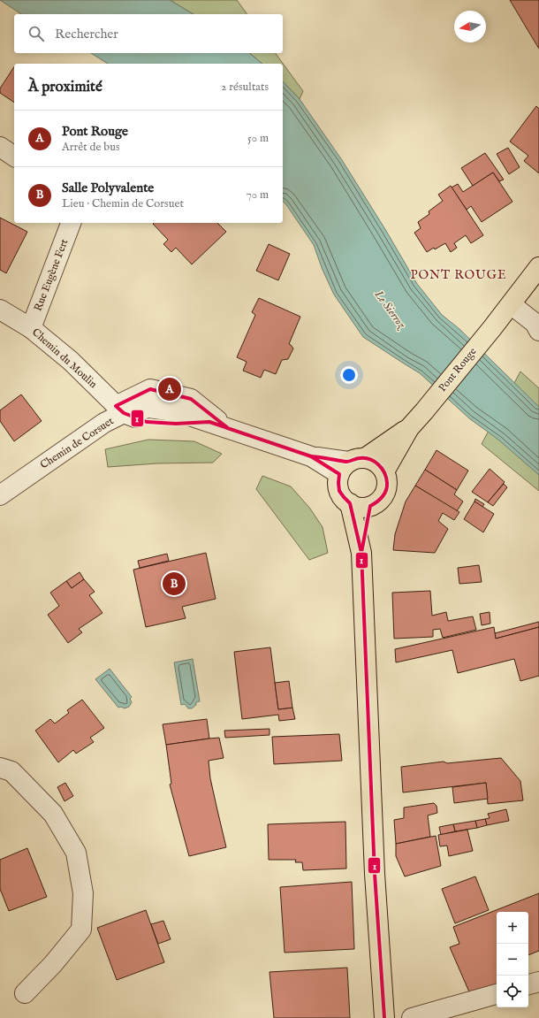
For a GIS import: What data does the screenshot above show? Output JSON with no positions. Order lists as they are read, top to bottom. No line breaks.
{"streets":{"main road":["Pont Rouge"],"street":["Rue Eugène Fert","Chemin du Moulin","Chemin de Corsuet"]},"crossings":[["Rue Eugène Fert","Chemin du Moulin"],["Chemin du Moulin","Chemin de Corsuet"]],"districts":["PONT ROUGE"],"water":["Le Sierroz"],"lines":["transit line 1"],"north":"left","page":{"search":"Rechercher","heading":["À proximité","2 résultats"],"list":[{"mark":"A","name":"Pont Rouge","note":"Arrêt de bus","value":"50 m"},{"mark":"B","name":"Salle Polyvalente","note":"Lieu · Chemin de Corsuet","value":"70 m"}],"pins":["A","B"],"map_buttons":["+","−"]}}
